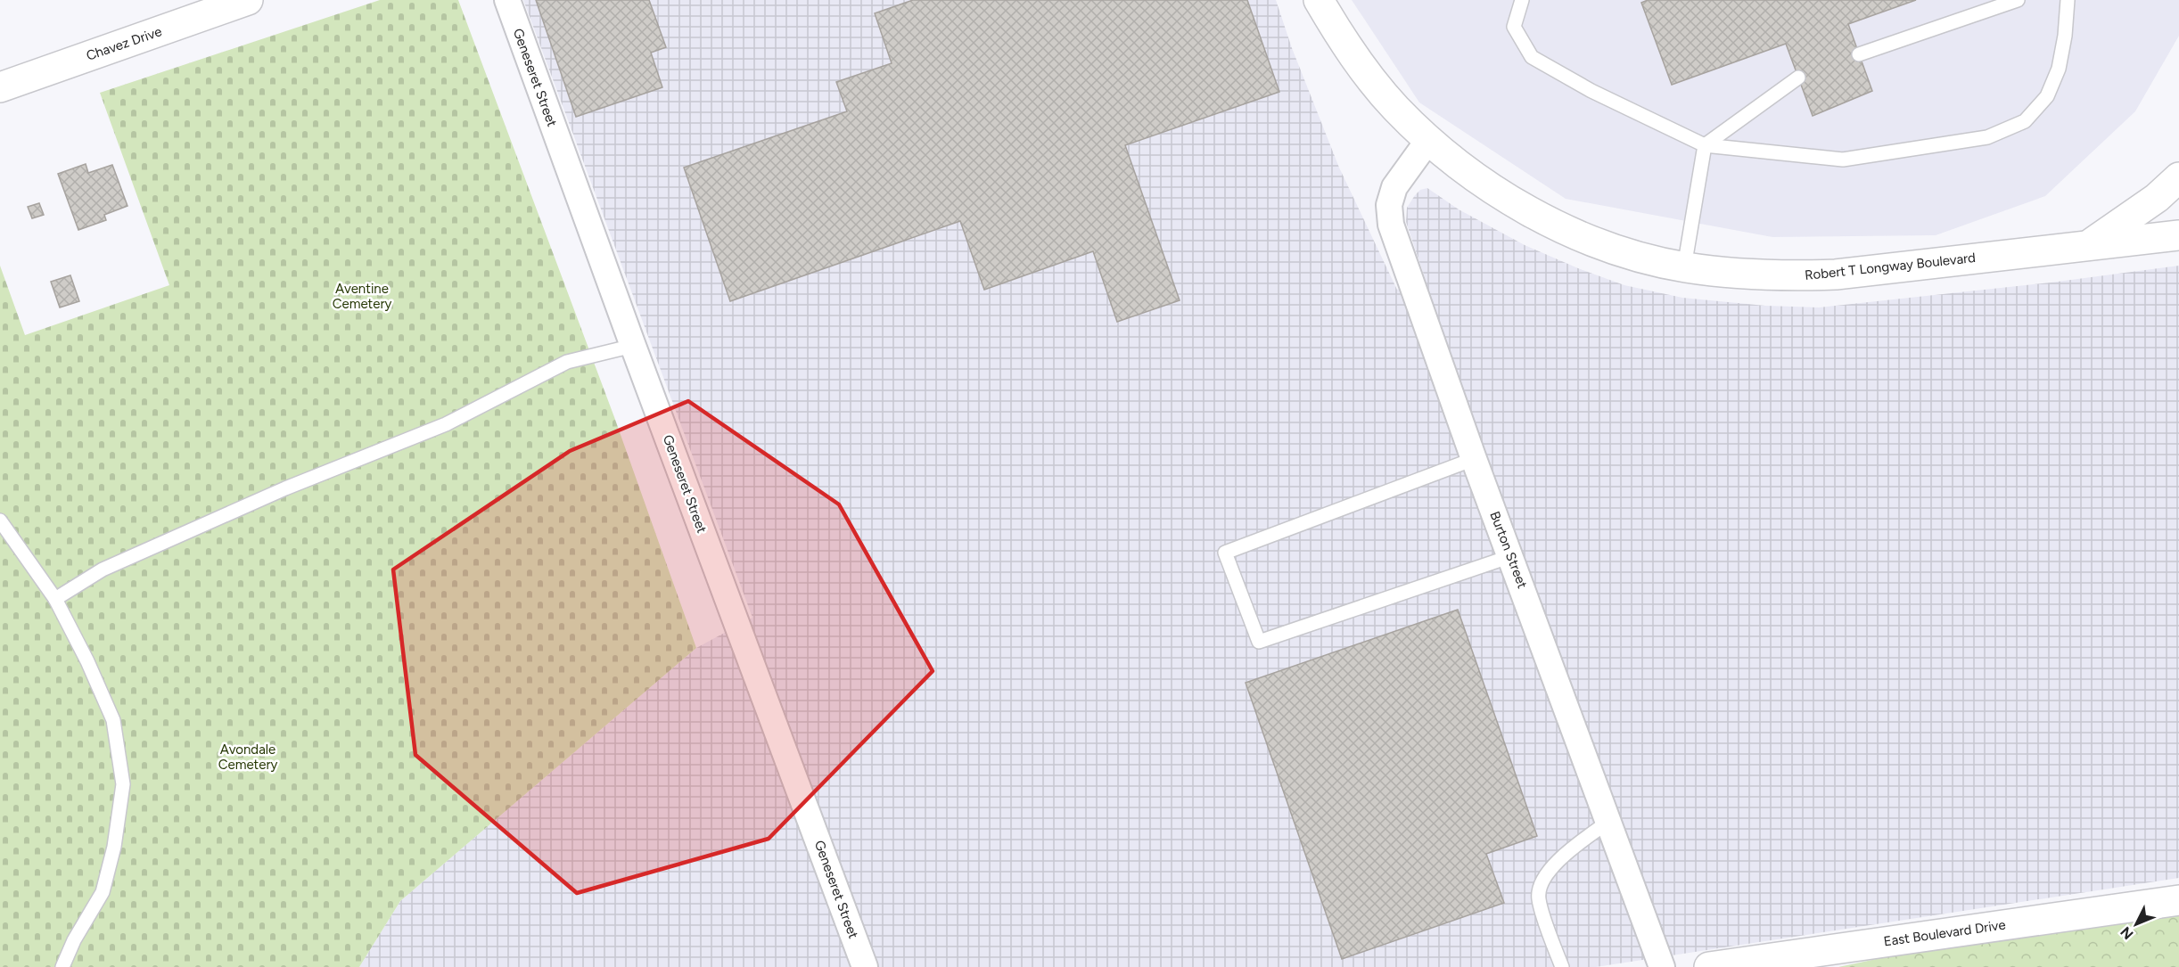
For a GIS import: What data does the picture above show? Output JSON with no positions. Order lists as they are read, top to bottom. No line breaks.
{"streets":{"main road":["Chavez Drive","Robert T Longway Boulevard","East Boulevard Drive"],"street":["Geneseret Street","Burton Street"]},"crossings":[["Robert T Longway Boulevard","Burton Street"]],"parks":["Aventine Cemetery","Avondale Cemetery"],"north":"bottom left"}
